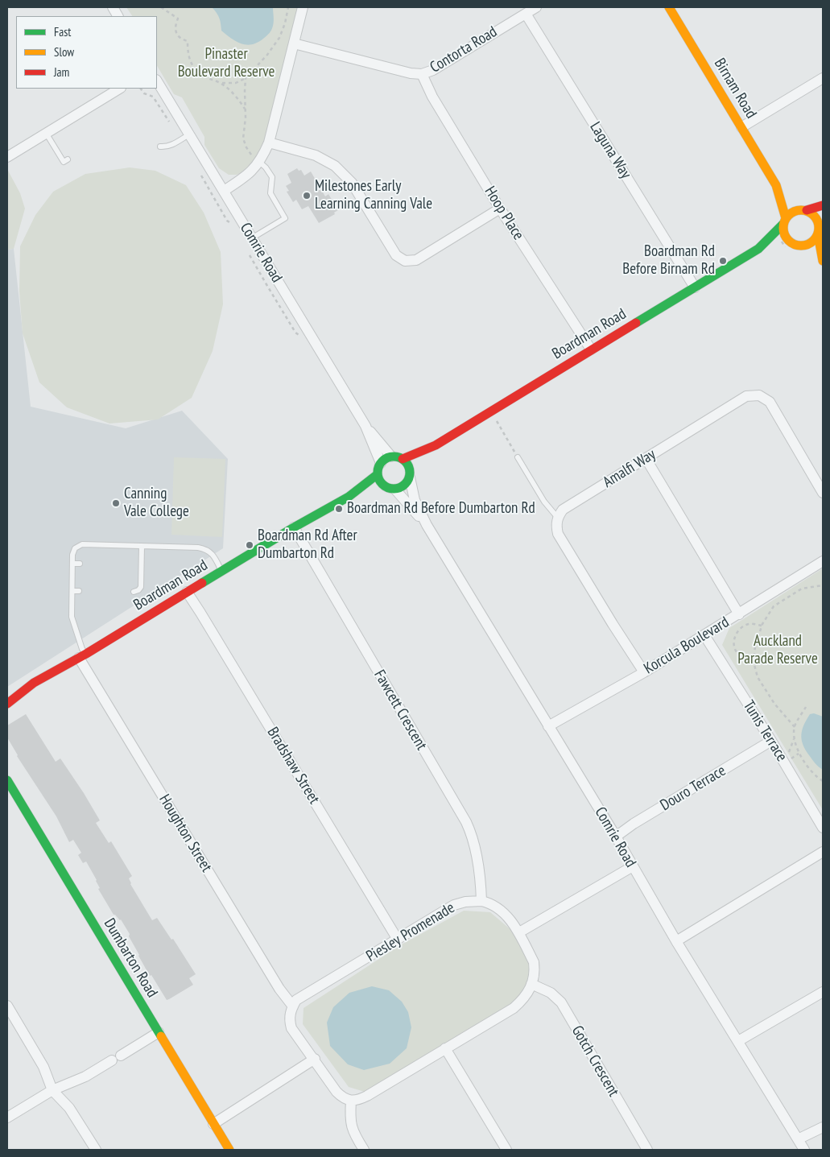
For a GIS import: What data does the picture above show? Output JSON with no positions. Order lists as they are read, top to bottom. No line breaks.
{"streets":{"street":["Contorta Road","Birnam Road","Laguna Way","Hoop Place","Comrie Road","Boardman Road","Amalfi Way","Korcula Boulevard","Fawcett Crescent","Tunis Terrace","Bradshaw Street","Douro Terrace","Houghton Street","Piesley Promenade","Dumbarton Road","Gotch Crescent"]},"crossings":[["Contorta Road","Laguna Way"],["Contorta Road","Hoop Place"],["Birnam Road","Boardman Road"],["Laguna Way","Boardman Road"],["Hoop Place","Boardman Road"],["Comrie Road","Boardman Road"],["Comrie Road","Korcula Boulevard"],["Comrie Road","Douro Terrace"],["Boardman Road","Fawcett Crescent"],["Boardman Road","Bradshaw Street"],["Boardman Road","Houghton Street"],["Korcula Boulevard","Tunis Terrace"],["Fawcett Crescent","Piesley Promenade"],["Tunis Terrace","Douro Terrace"],["Bradshaw Street","Piesley Promenade"],["Houghton Street","Piesley Promenade"],["Piesley Promenade","Gotch Crescent"]],"parks":["Pinaster Boulevard Reserve","Auckland Parade Reserve"],"places":["Milestones Early Learning Canning Vale","Boardman Rd Before Birnam Rd","Canning Vale College","Boardman Rd Before Dumbarton Rd","Boardman Rd After Dumbarton Rd"],"legend":["Fast","Slow","Jam"]}
